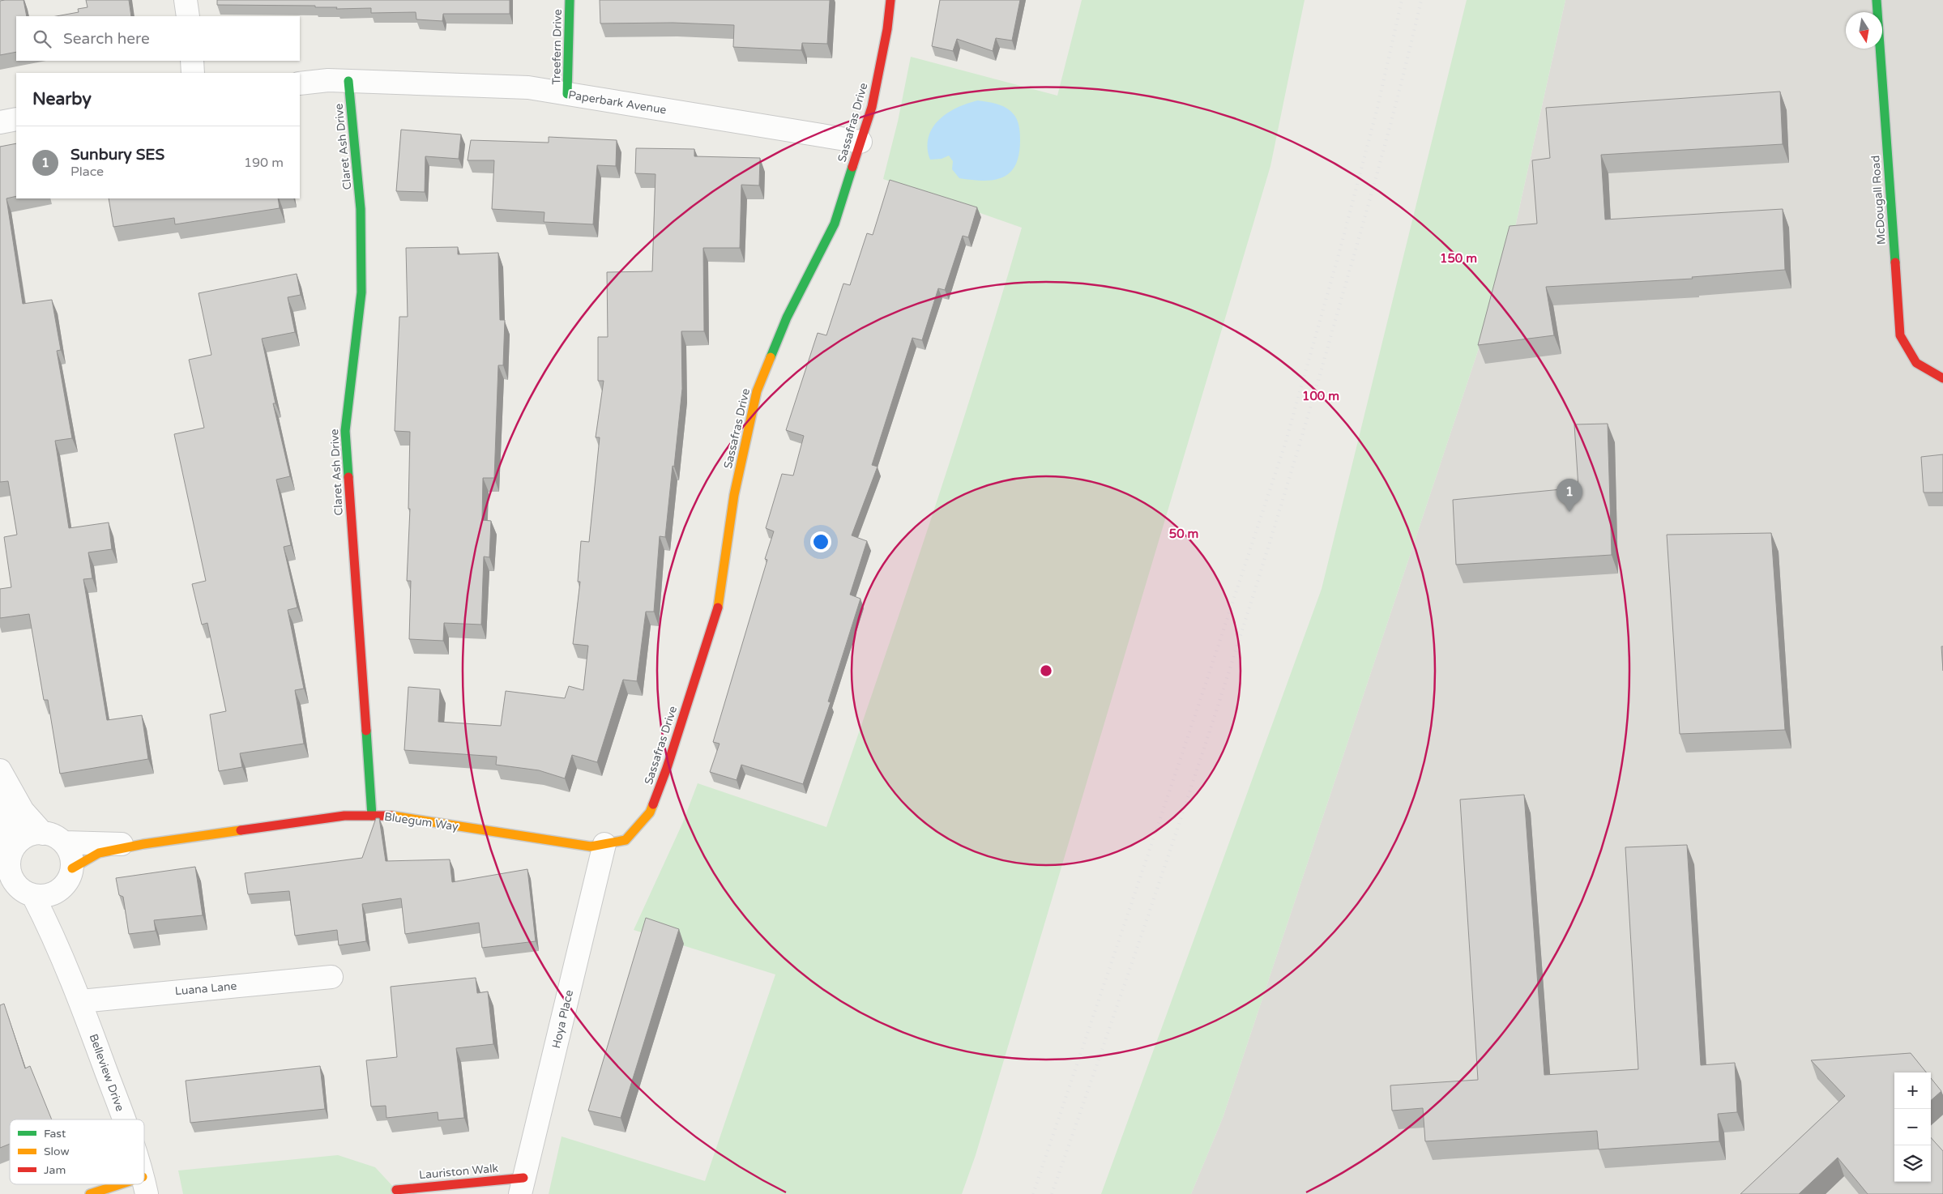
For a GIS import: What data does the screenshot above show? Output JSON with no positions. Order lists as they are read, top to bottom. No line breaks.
{"streets":{"street":["Treefern Drive","Paperbark Avenue","Sassafras Drive","Claret Ash Drive","McDougall Road","Bluegum Way","Luana Lane","Hoya Place","Belleview Drive","Lauriston Walk"]},"crossings":[["Treefern Drive","Paperbark Avenue"],["Paperbark Avenue","Sassafras Drive"],["Paperbark Avenue","Claret Ash Drive"],["Sassafras Drive","Bluegum Way"],["Claret Ash Drive","Bluegum Way"],["Bluegum Way","Hoya Place"],["Bluegum Way","Belleview Drive"],["Luana Lane","Belleview Drive"],["Hoya Place","Lauriston Walk"]],"legend":["Fast","Slow","Jam"],"north":"bottom","page":{"search":"Search here","heading":"Nearby","list":[{"mark":"1","name":"Sunbury SES","note":"Place","value":"190 m"}],"pins":"1","map_buttons":["+","−"]},"rings":["150 m","100 m","50 m"]}
